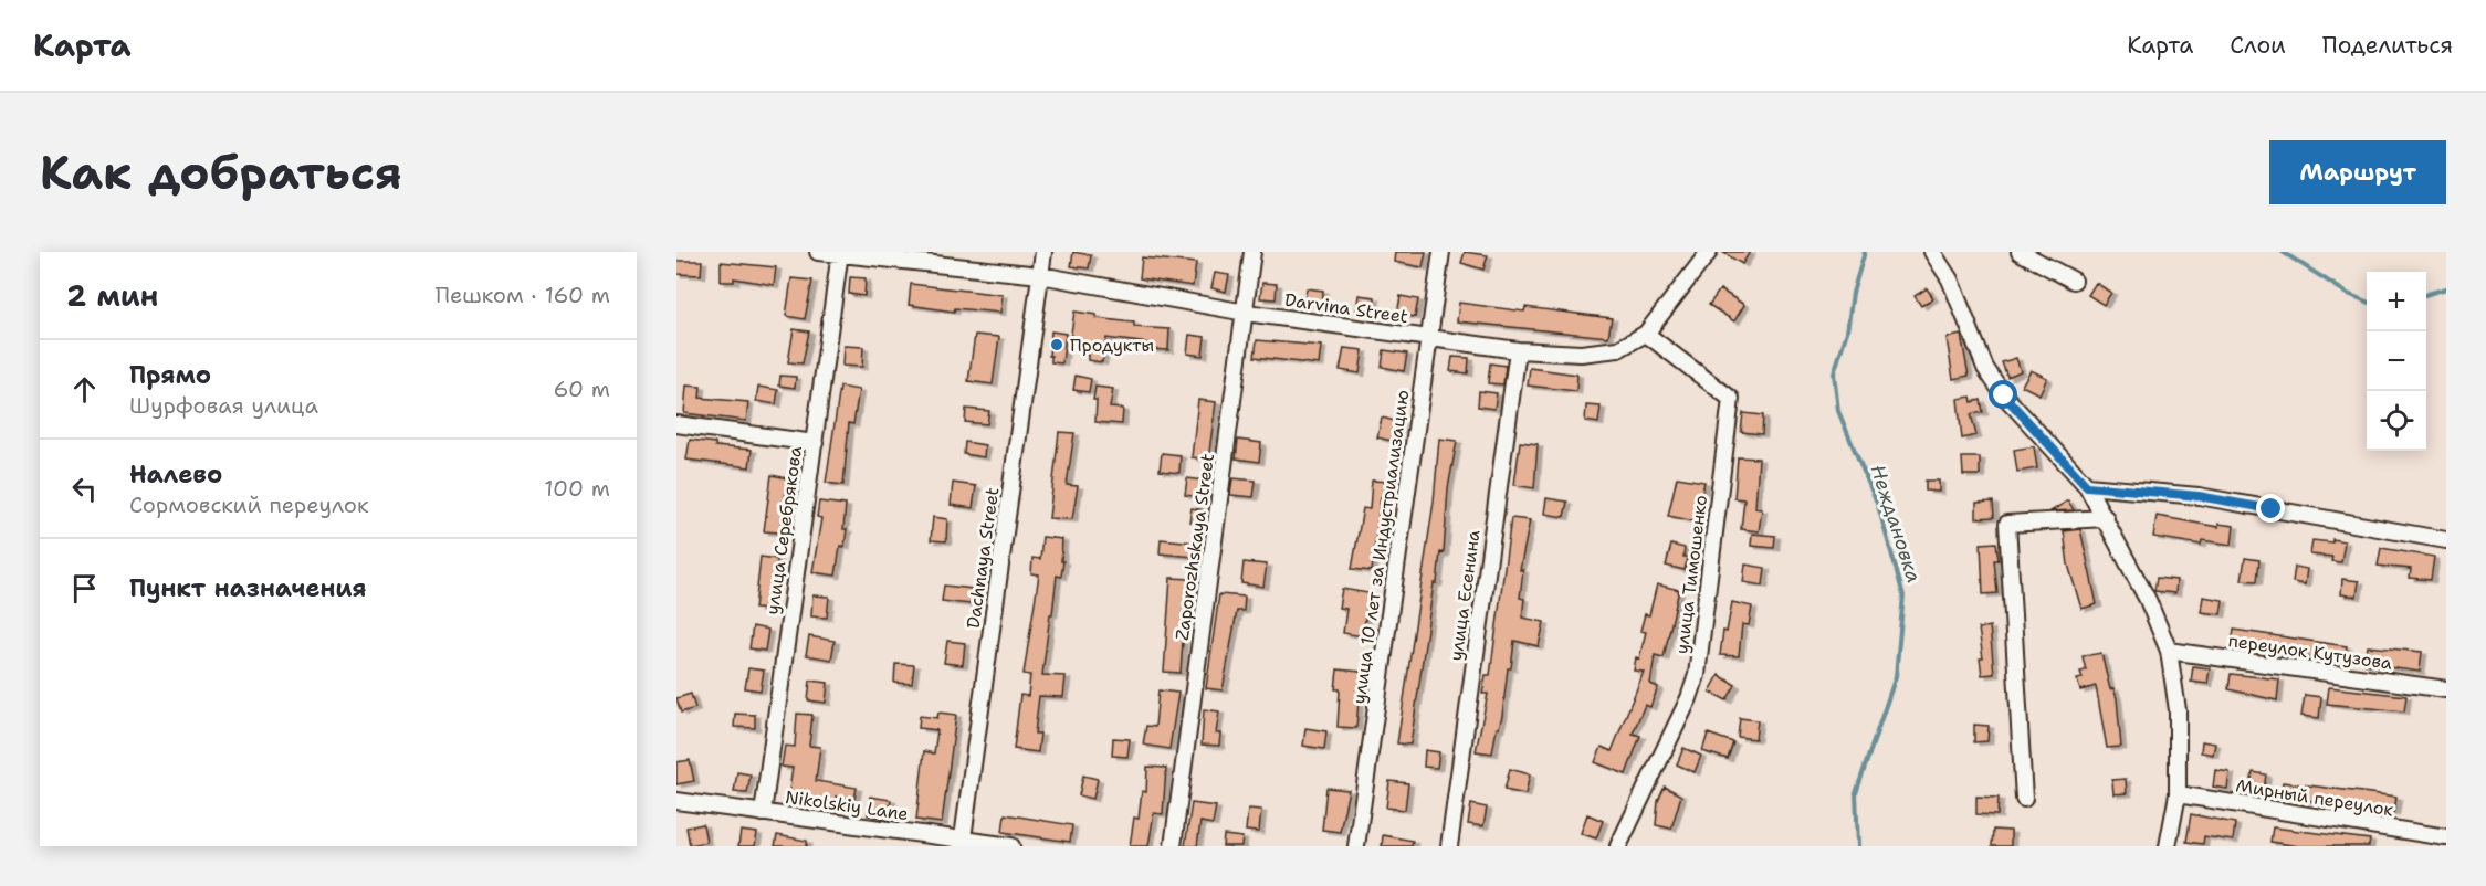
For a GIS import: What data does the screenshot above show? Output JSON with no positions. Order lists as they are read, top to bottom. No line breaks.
{"streets":{"street":["Darvina Street","улица Серебрякова","Zaporozhskaya Street","улица 10 лет за Индустриализацию","Dachnaya Street","улица Тимошенко","улица Есенина","переулок Кутузова","Мирный переулок","Nikolskiy Lane"]},"crossings":[["Darvina Street","улица Серебрякова"],["Darvina Street","Zaporozhskaya Street"],["Darvina Street","улица 10 лет за Индустриализацию"],["Darvina Street","Dachnaya Street"],["Darvina Street","улица Тимошенко"],["Darvina Street","улица Есенина"],["улица Серебрякова","Nikolskiy Lane"],["Dachnaya Street","Nikolskiy Lane"]],"water":["Неждановка"],"places":["Продукты"],"page":{"header":"Карта","nav":["Карта","Слои","Поделиться"],"buttons":"Маршрут","title":"Как добраться","heading":["2 мин","Пешком · 160 m"],"map_buttons":["+","−"],"list":[["Прямо","Шурфовая улица","60 m"],["Налево","Сормовский переулок","100 m"],"Пункт назначения"]}}
